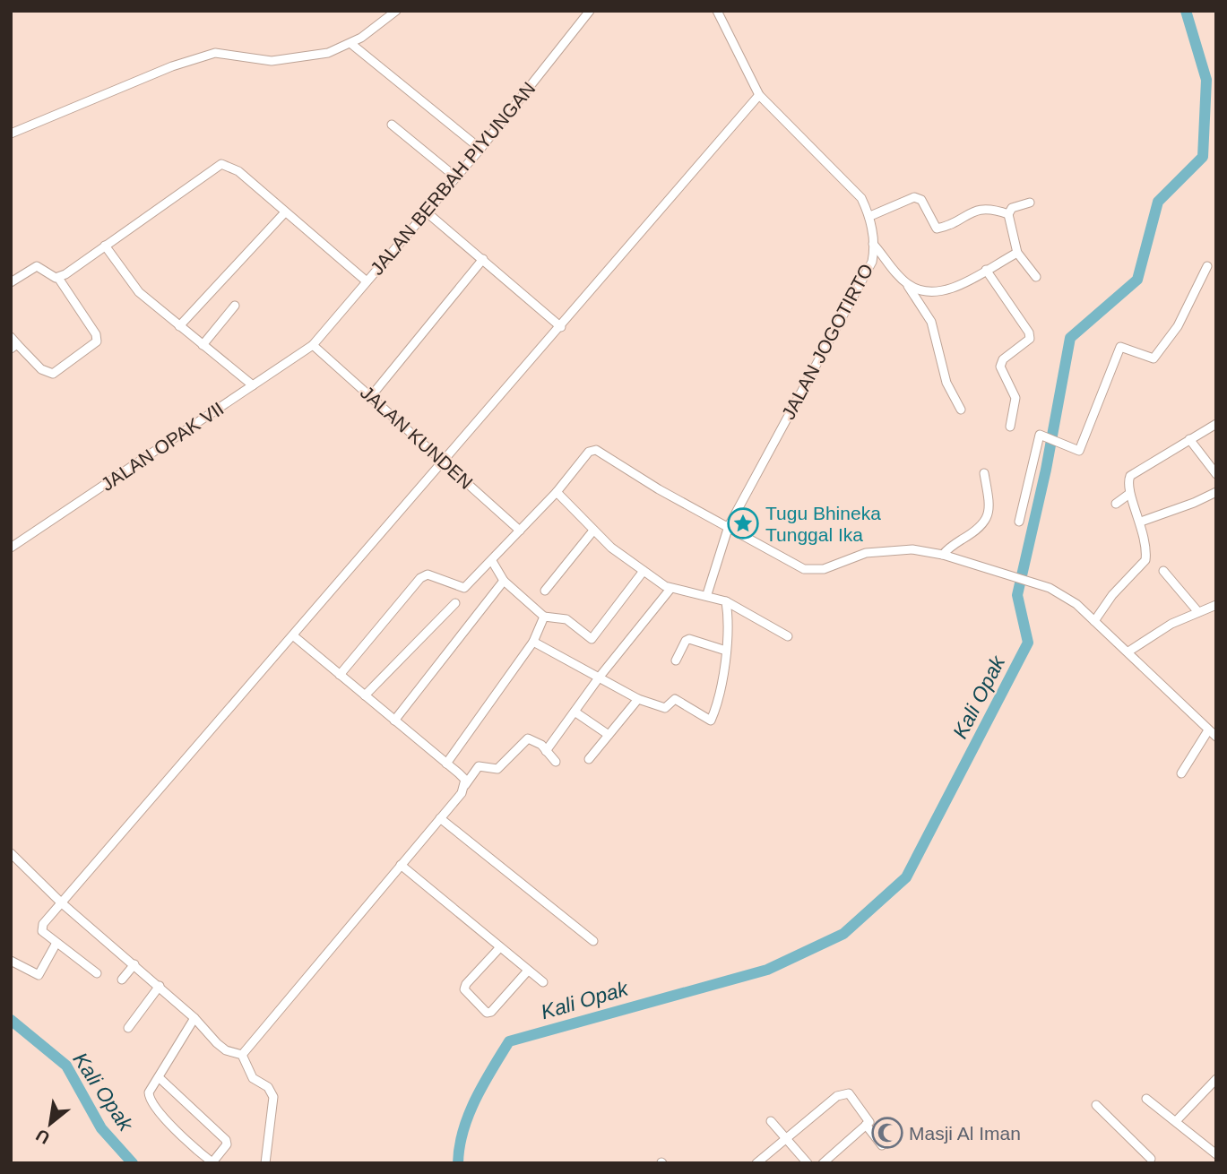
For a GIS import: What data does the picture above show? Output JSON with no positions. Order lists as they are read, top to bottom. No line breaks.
{"streets":{"street":["JALAN BERBAH PIYUNGAN","JALAN JOGOTIRTO","JALAN KUNDEN","JALAN OPAK VII"]},"crossings":[["JALAN BERBAH PIYUNGAN","JALAN KUNDEN"],["JALAN BERBAH PIYUNGAN","JALAN OPAK VII"],["JALAN KUNDEN","JALAN OPAK VII"]],"water":["Kali Opak"],"places":{"place":["Tugu Bhineka Tunggal Ika"],"mosque":["Masji Al Iman"]},"north":"bottom left"}
